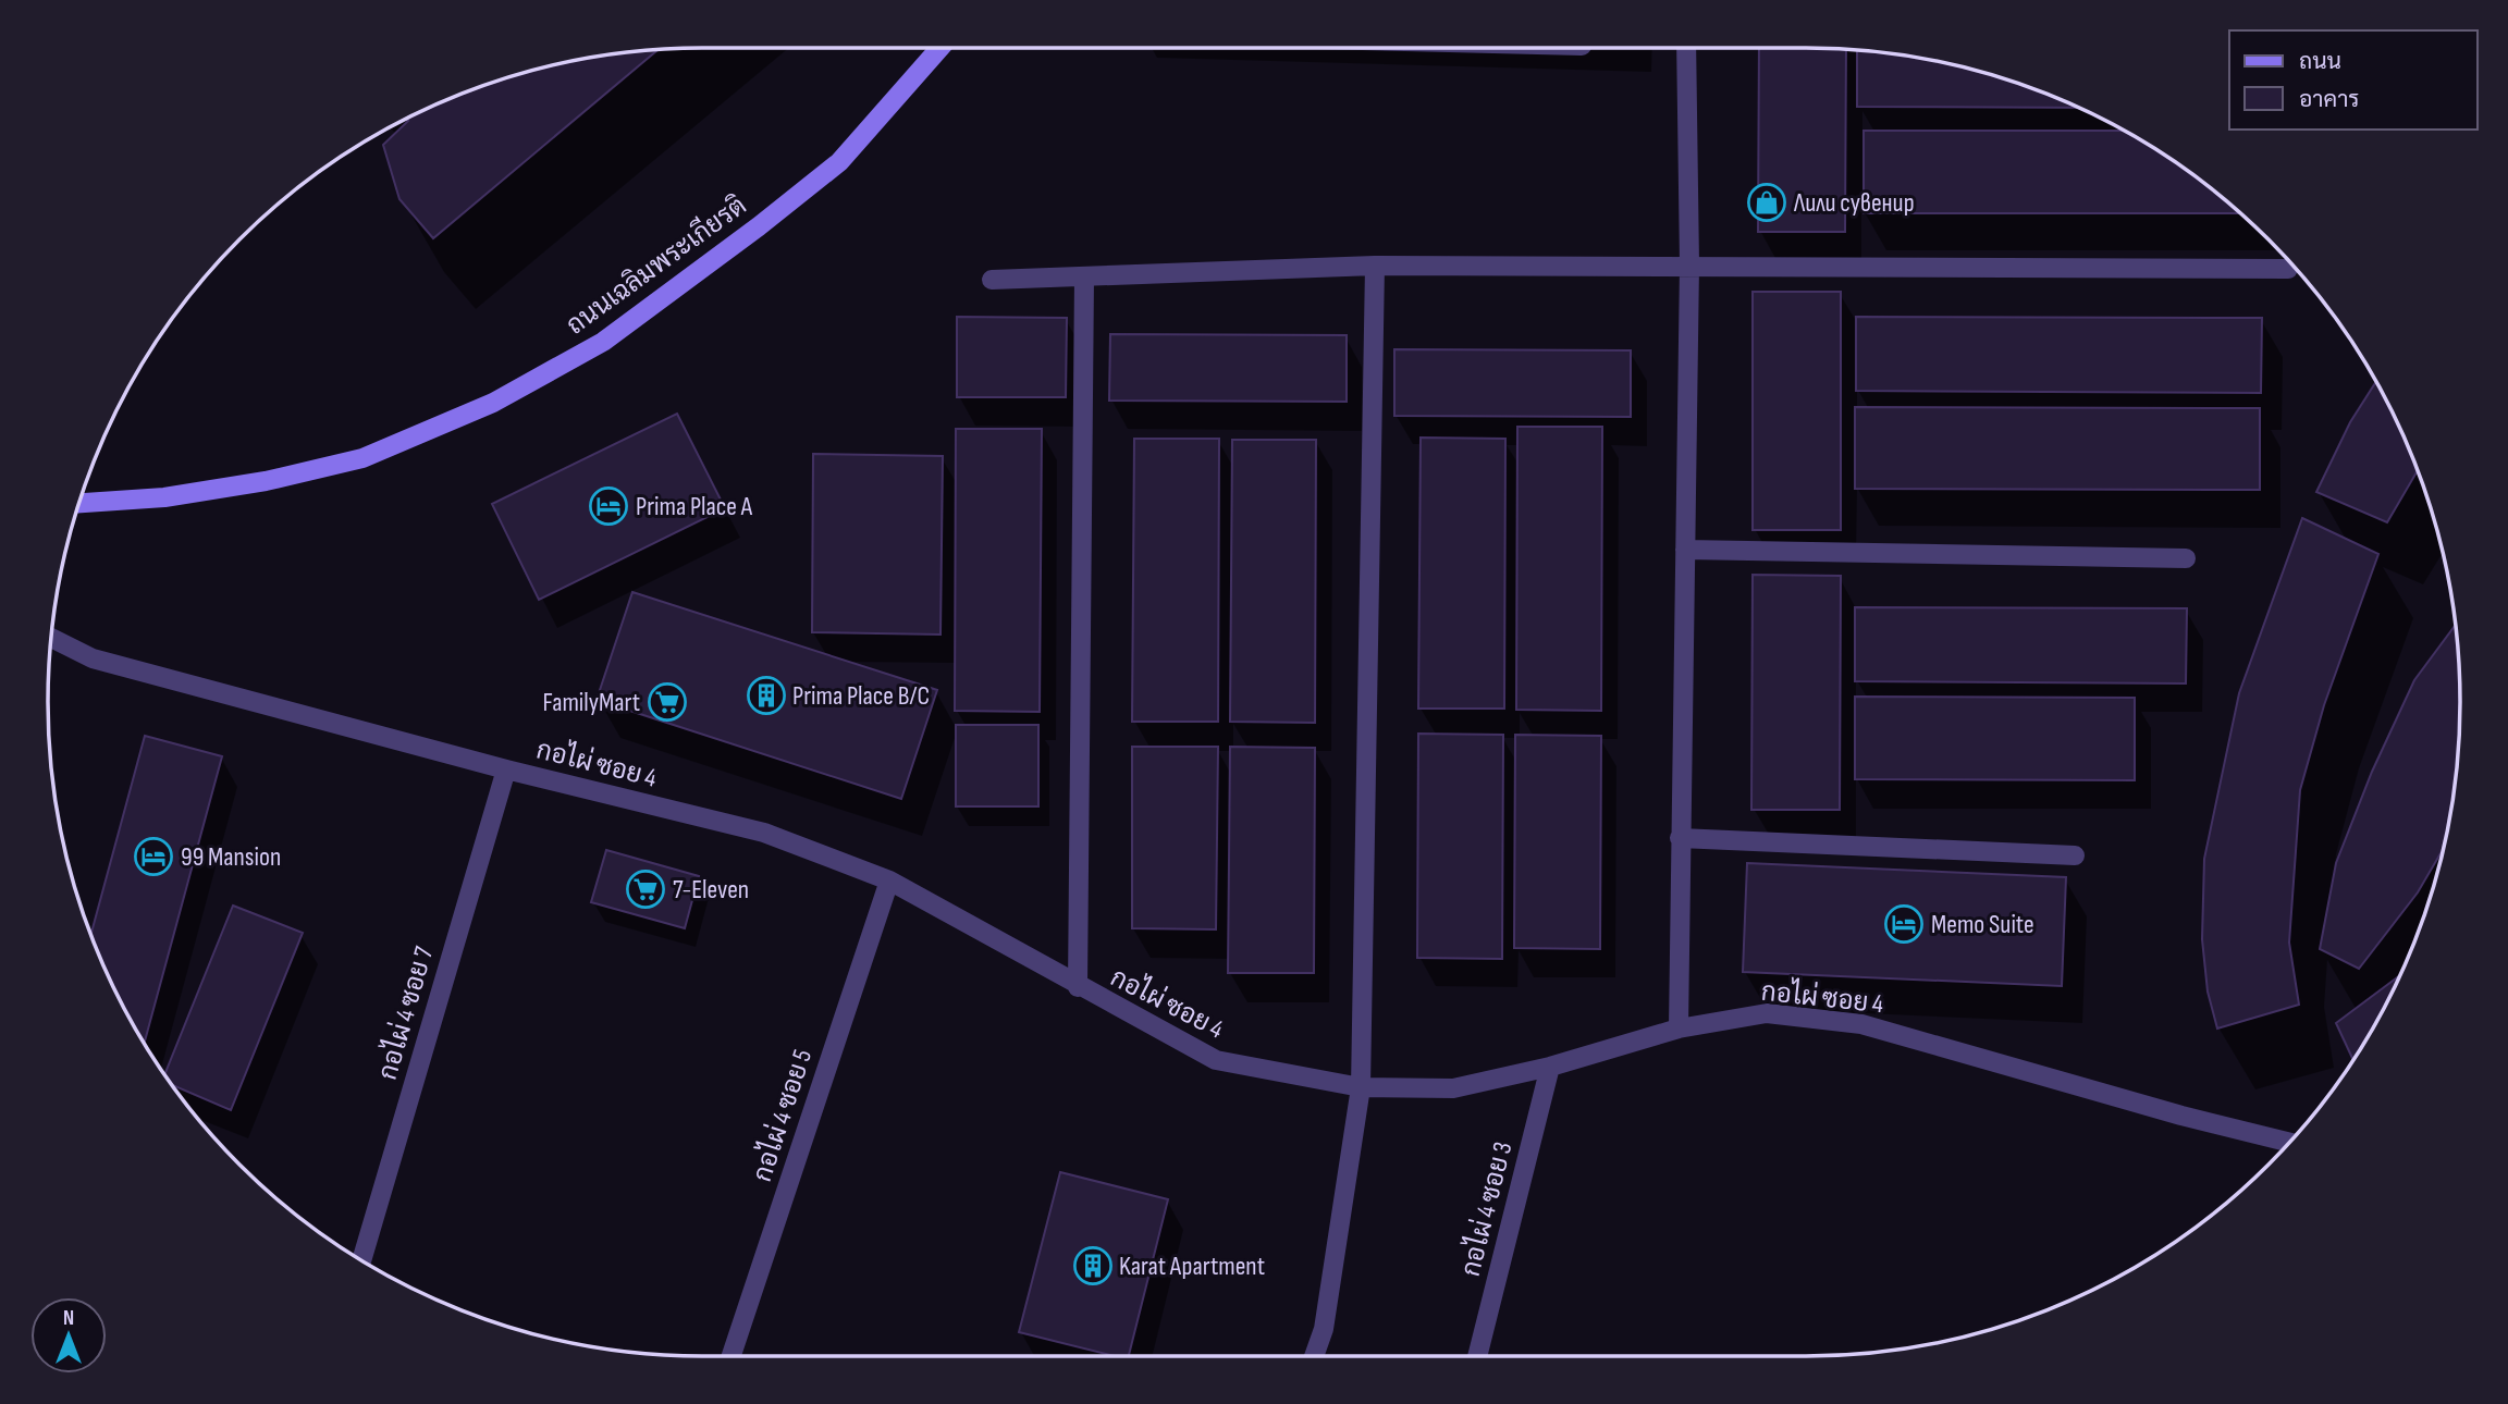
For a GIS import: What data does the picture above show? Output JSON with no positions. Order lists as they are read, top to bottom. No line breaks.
{"streets":{"main road":["ถนนเฉลิมพระเกียรติ"],"street":["กอไผ่ ซอย 4","กอไผ่ 4 ซอย 7","กอไผ่ 4 ซอย 5","กอไผ่ 4 ซอย 3"]},"crossings":[["กอไผ่ ซอย 4","กอไผ่ 4 ซอย 7"],["กอไผ่ ซอย 4","กอไผ่ 4 ซอย 5"],["กอไผ่ ซอย 4","กอไผ่ 4 ซอย 3"]],"places":{"shop":["Лили сувенир"],"hotel":["Prima Place A","99 Mansion","Memo Suite"],"building":["Prima Place B/C","Karat Apartment"],"supermarket":["FamilyMart","7-Eleven"]},"legend":["ถนน","อาคาร"],"north":"top"}
